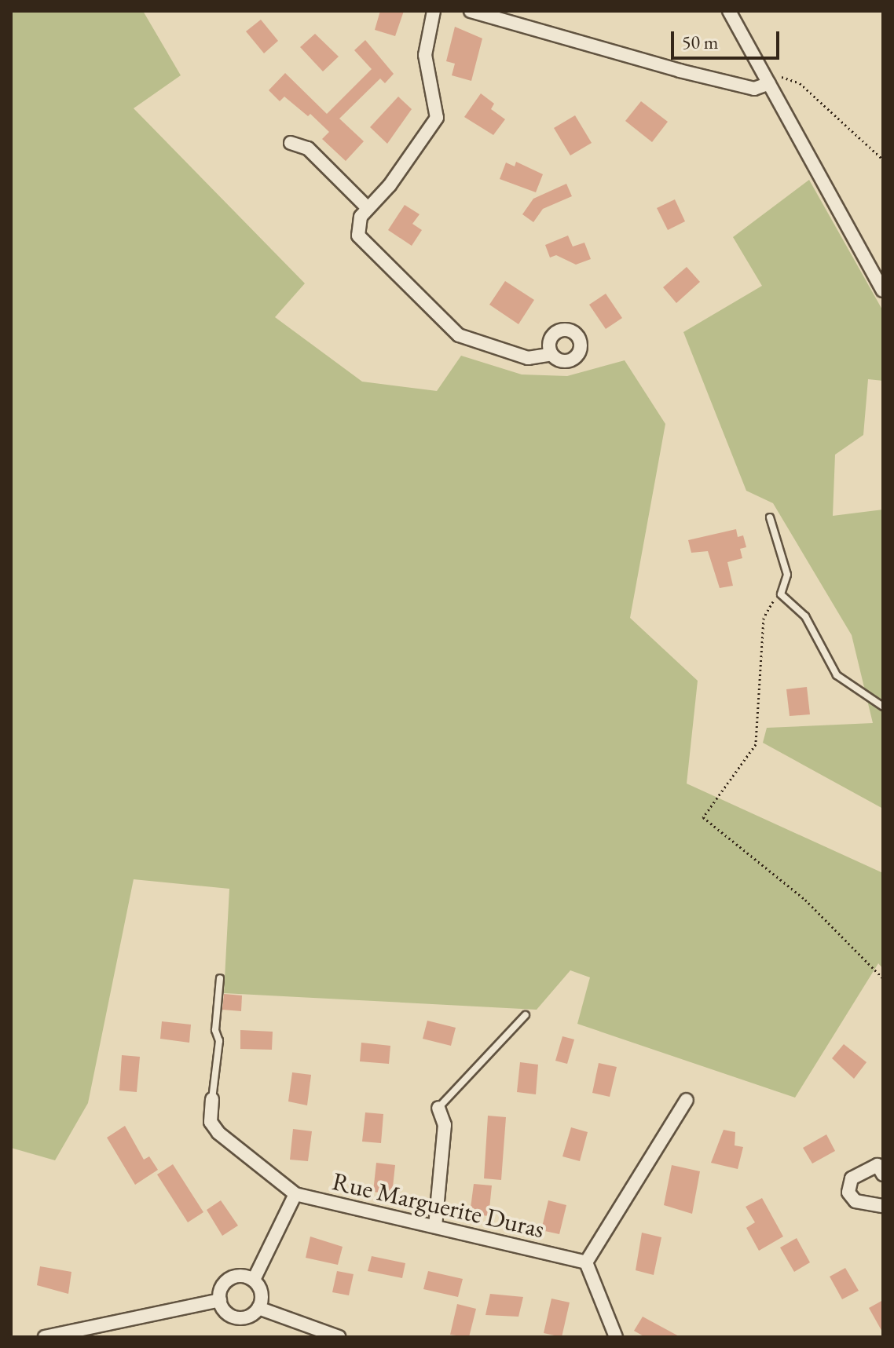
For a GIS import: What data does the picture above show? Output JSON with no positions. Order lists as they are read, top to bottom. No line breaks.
{"streets":{"street":["Rue Marguerite Duras"]},"scale_bar":"50 m"}
